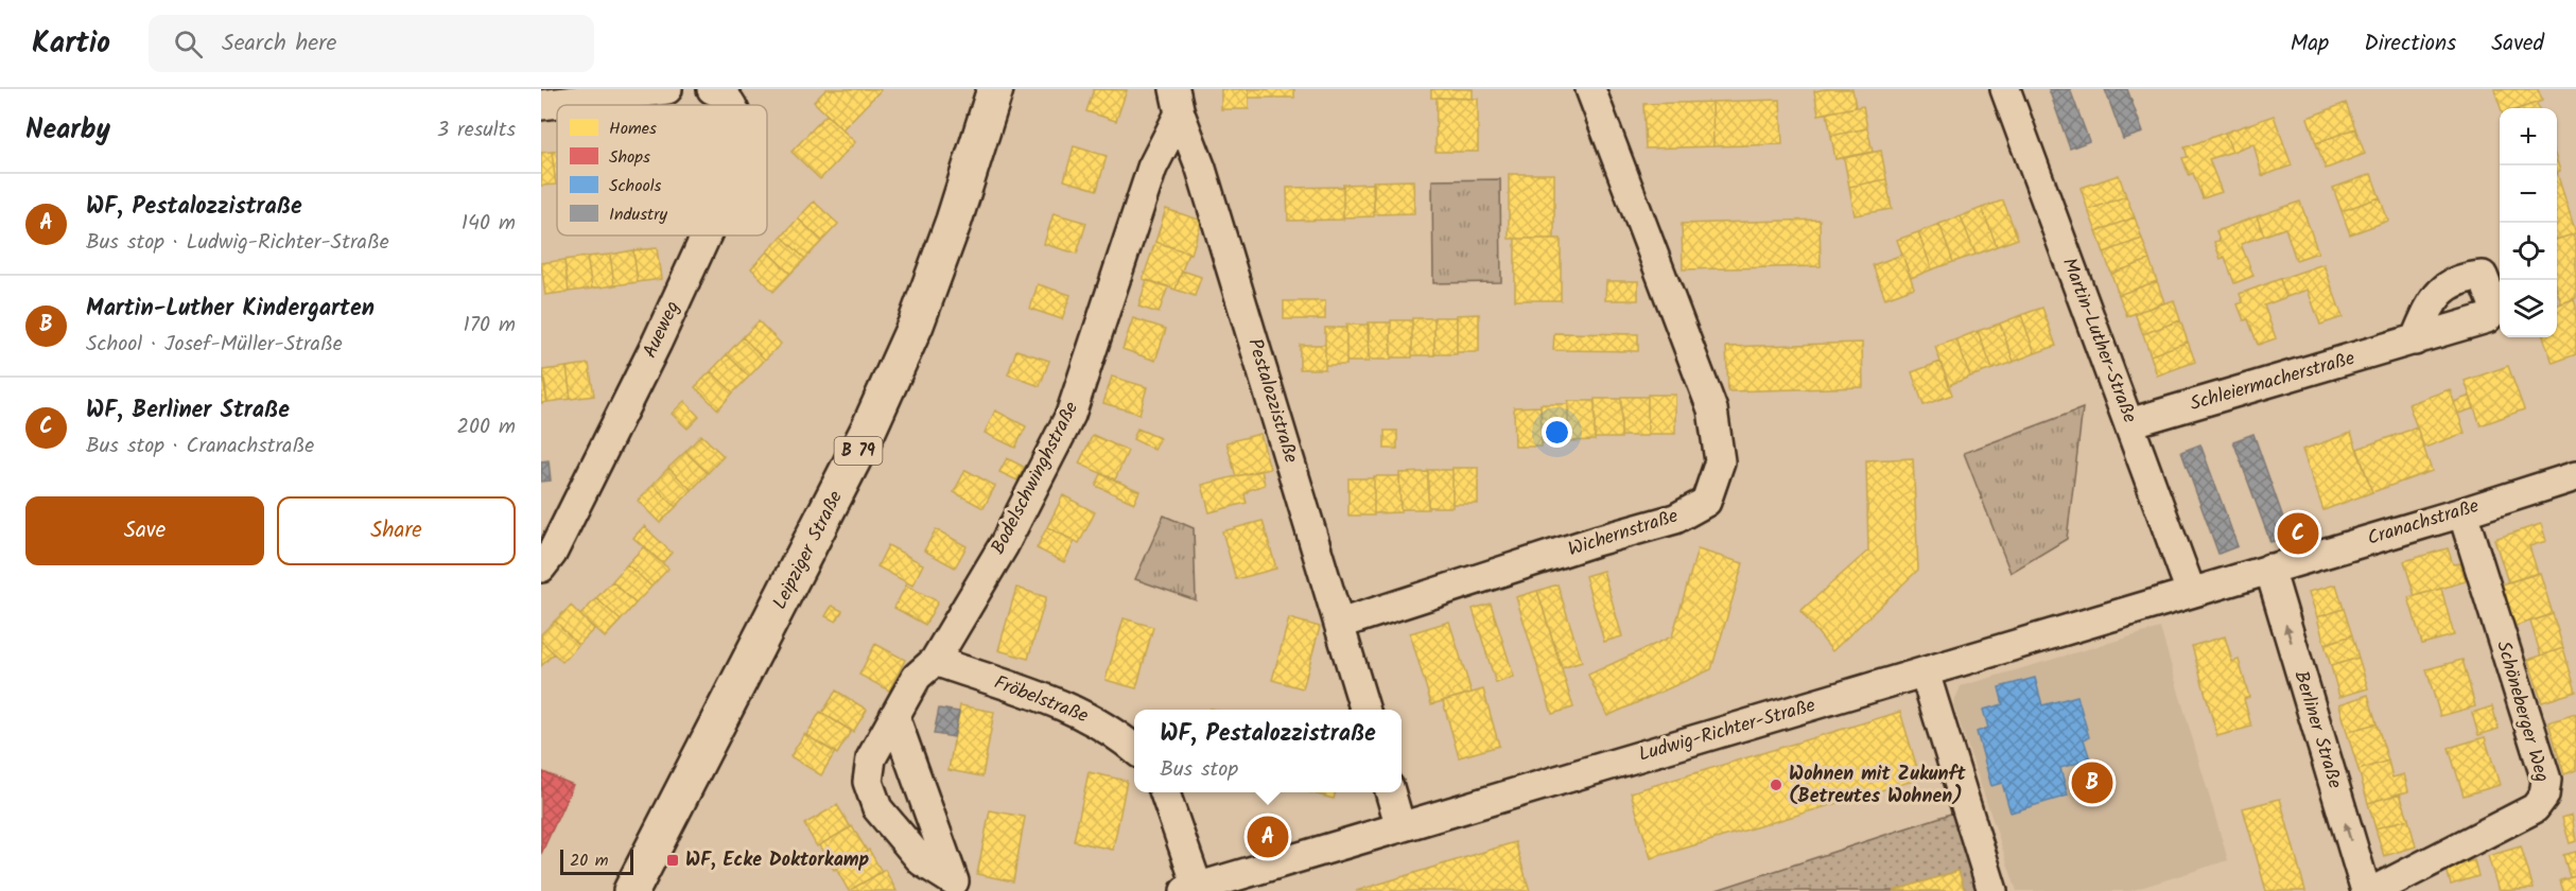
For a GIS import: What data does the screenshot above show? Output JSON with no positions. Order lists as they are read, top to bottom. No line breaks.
{"streets":{"main road":["B 79","Leipziger Straße"],"street":["Aueweg","Martin-Luther-Straße","Schleiermacherstraße","Pestalozzistraße","Bodelschwinghstraße","Cranachstraße","Wichernstraße","Fröbelstraße","Schöneberger Weg","Berliner Straße","Ludwig-Richter-Straße"]},"crossings":[["Martin-Luther-Straße","Schleiermacherstraße"],["Martin-Luther-Straße","Ludwig-Richter-Straße"],["Pestalozzistraße","Bodelschwinghstraße"],["Pestalozzistraße","Wichernstraße"],["Bodelschwinghstraße","Fröbelstraße"],["Cranachstraße","Schöneberger Weg"],["Cranachstraße","Berliner Straße"],["Cranachstraße","Ludwig-Richter-Straße"],["Berliner Straße","Ludwig-Richter-Straße"]],"one_way":["Berliner Straße"],"places":{"other":["Wohnen mit Zukunft (Betreutes Wohnen)"],"transit":["WF, Ecke Doktorkamp"]},"legend":["Homes","Shops","Schools","Industry"],"scale_bar":"20 m","page":{"header":"Kartio","search":"Search here","nav":["Map","Directions","Saved"],"heading":["Nearby","3 results"],"map_buttons":["+","−"],"list":[{"mark":"A","name":"WF, Pestalozzistraße","note":"Bus stop · Ludwig-Richter-Straße","value":"140 m"},{"mark":"B","name":"Martin-Luther Kindergarten","note":"School · Josef-Müller-Straße","value":"170 m"},{"mark":"C","name":"WF, Berliner Straße","note":"Bus stop · Cranachstraße","value":"200 m"}],"buttons":["Save","Share"],"pins":["C","B","A"],"popup":["WF, Pestalozzistraße","Bus stop"],"scale":"20 m"}}
